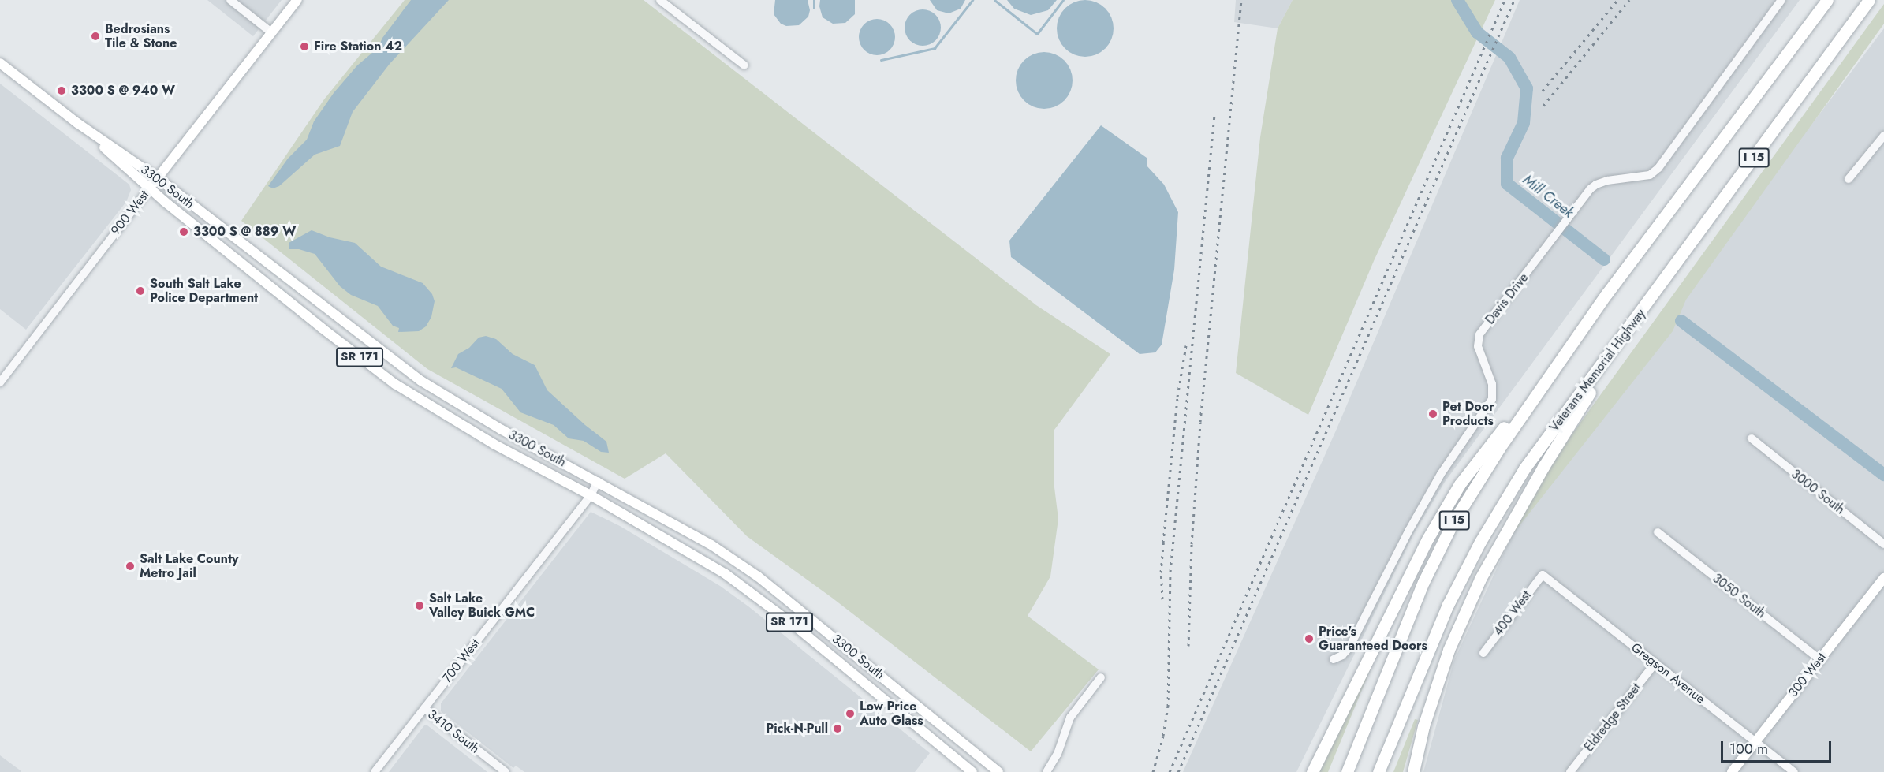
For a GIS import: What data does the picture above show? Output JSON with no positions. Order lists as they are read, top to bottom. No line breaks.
{"streets":{"highway":["I 15","Veterans Memorial Highway"],"main road":["3300 South","900 West","SR 171","300 West"],"street":["Davis Drive","3000 South","3050 South","400 West","700 West","Gregson Avenue","Eldredge Street","3410 South"]},"crossings":[["3300 South","900 West"],["3300 South","700 West"],["3050 South","300 West"],["400 West","Gregson Avenue"],["700 West","3410 South"],["Gregson Avenue","300 West"],["Gregson Avenue","Eldredge Street"]],"water":["Mill Creek"],"places":["Bedrosians Tile & Stone","Fire Station 42","3300 S @ 940 W","3300 S @ 889 W","South Salt Lake Police Department","Pet Door Products","Salt Lake County Metro Jail","Salt Lake Valley Buick GMC","Price's Guaranteed Doors","Low Price Auto Glass","Pick-N-Pull"],"scale_bar":"100 m"}
